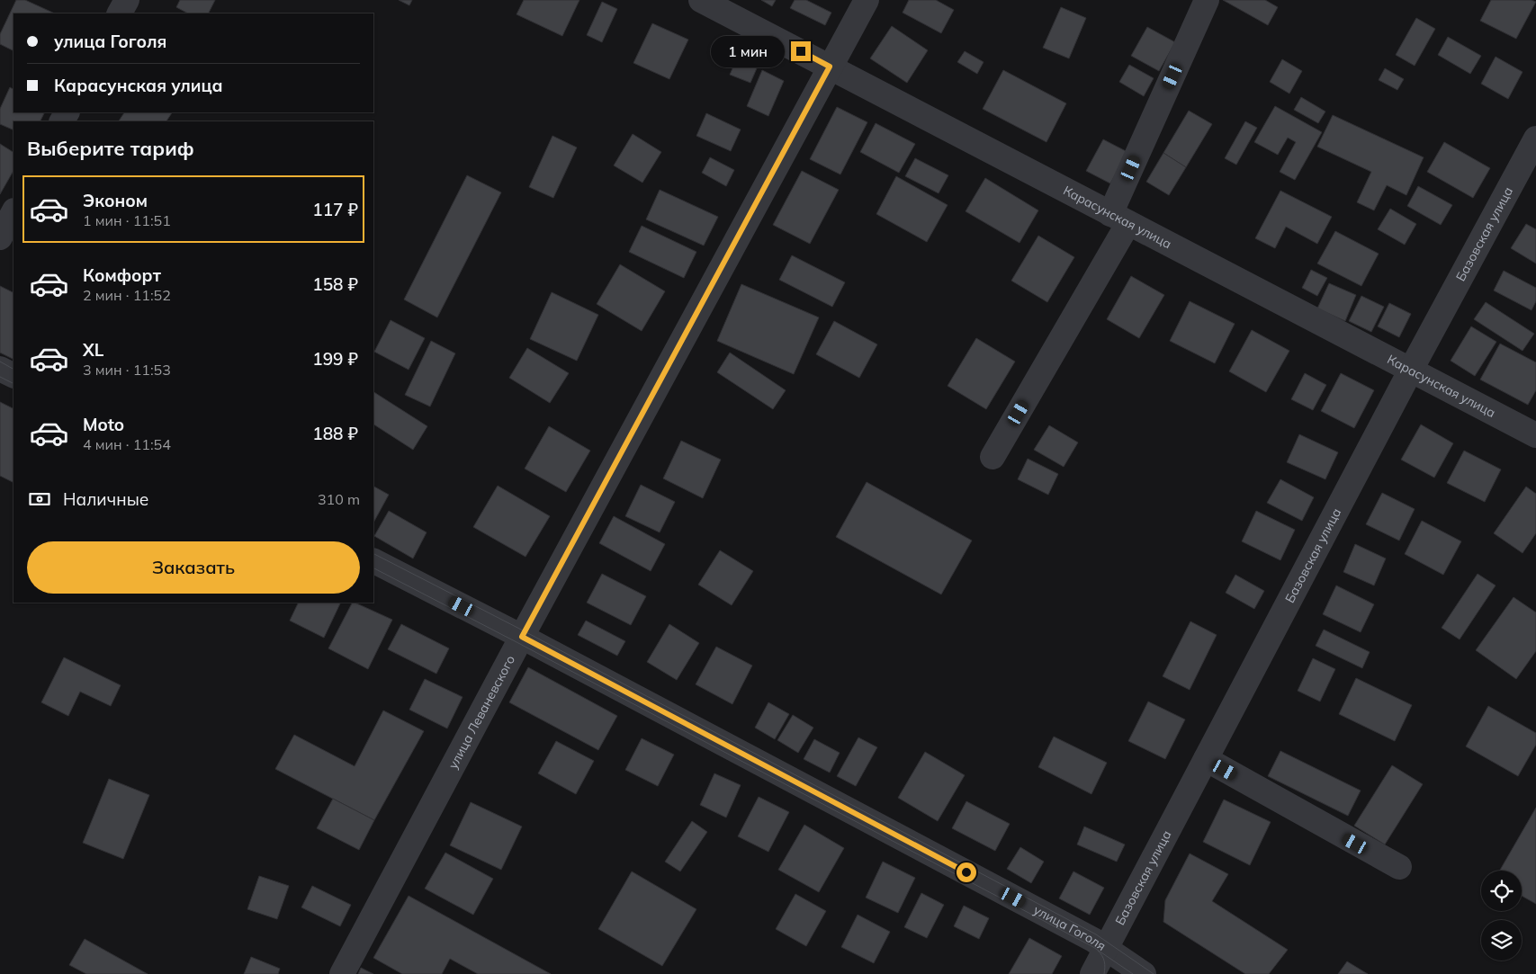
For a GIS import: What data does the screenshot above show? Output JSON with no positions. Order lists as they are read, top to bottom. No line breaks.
{"streets":{"street":["Карасунская улица","Базовская улица","улица Леваневского","улица Гоголя"]},"crossings":[["Карасунская улица","Базовская улица"],["Карасунская улица","улица Леваневского"],["Базовская улица","улица Гоголя"],["улица Леваневского","улица Гоголя"]],"page":{"banner":["улица Гоголя","Карасунская улица"],"bubble":"1 мин","heading":"Выберите тариф","list":[{"name":"Эконом","note":"1 мин · 11:51","value":"117 ₽"},{"name":"Комфорт","note":"2 мин · 11:52","value":"158 ₽"},{"name":"XL","note":"3 мин · 11:53","value":"199 ₽"},{"name":"Moto","note":"4 мин · 11:54","value":"188 ₽"}],"pay":["Наличные","310 m"],"buttons":"Заказать"}}
